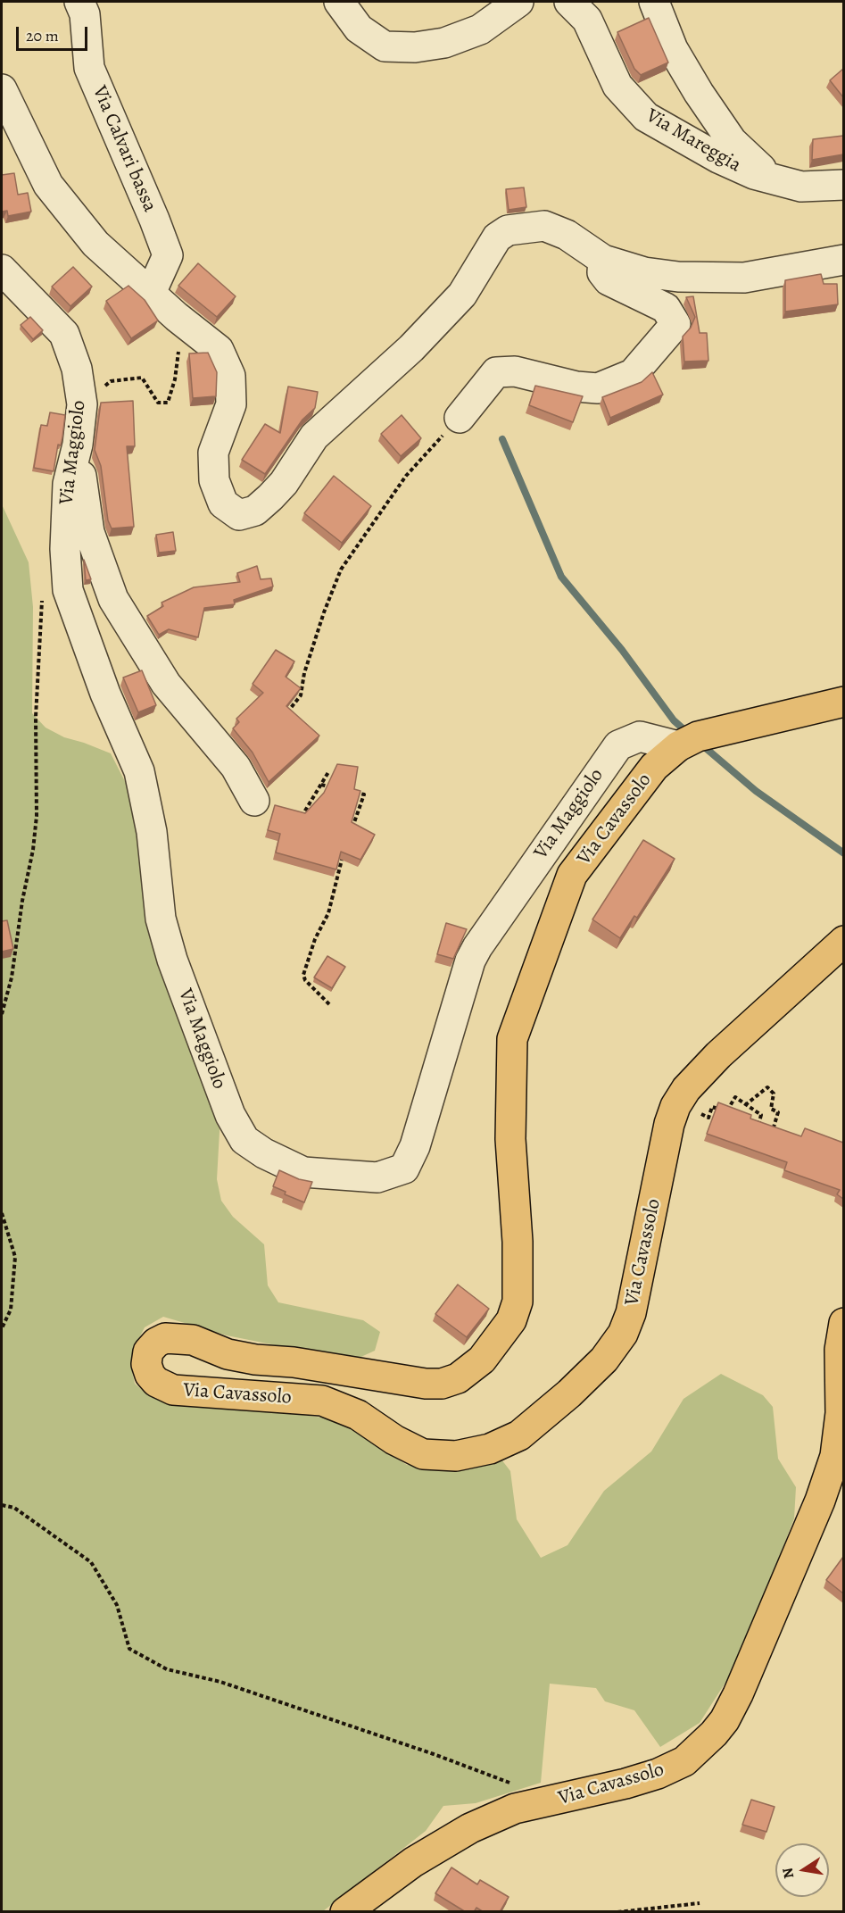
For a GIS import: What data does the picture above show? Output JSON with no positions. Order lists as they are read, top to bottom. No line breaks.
{"streets":{"main road":["Via Cavassolo"],"street":["Via Mareggia","Via Calvari bassa","Via Maggiolo"]},"crossings":[["Via Maggiolo","Via Cavassolo"]],"scale_bar":"20 m","north":"left"}
